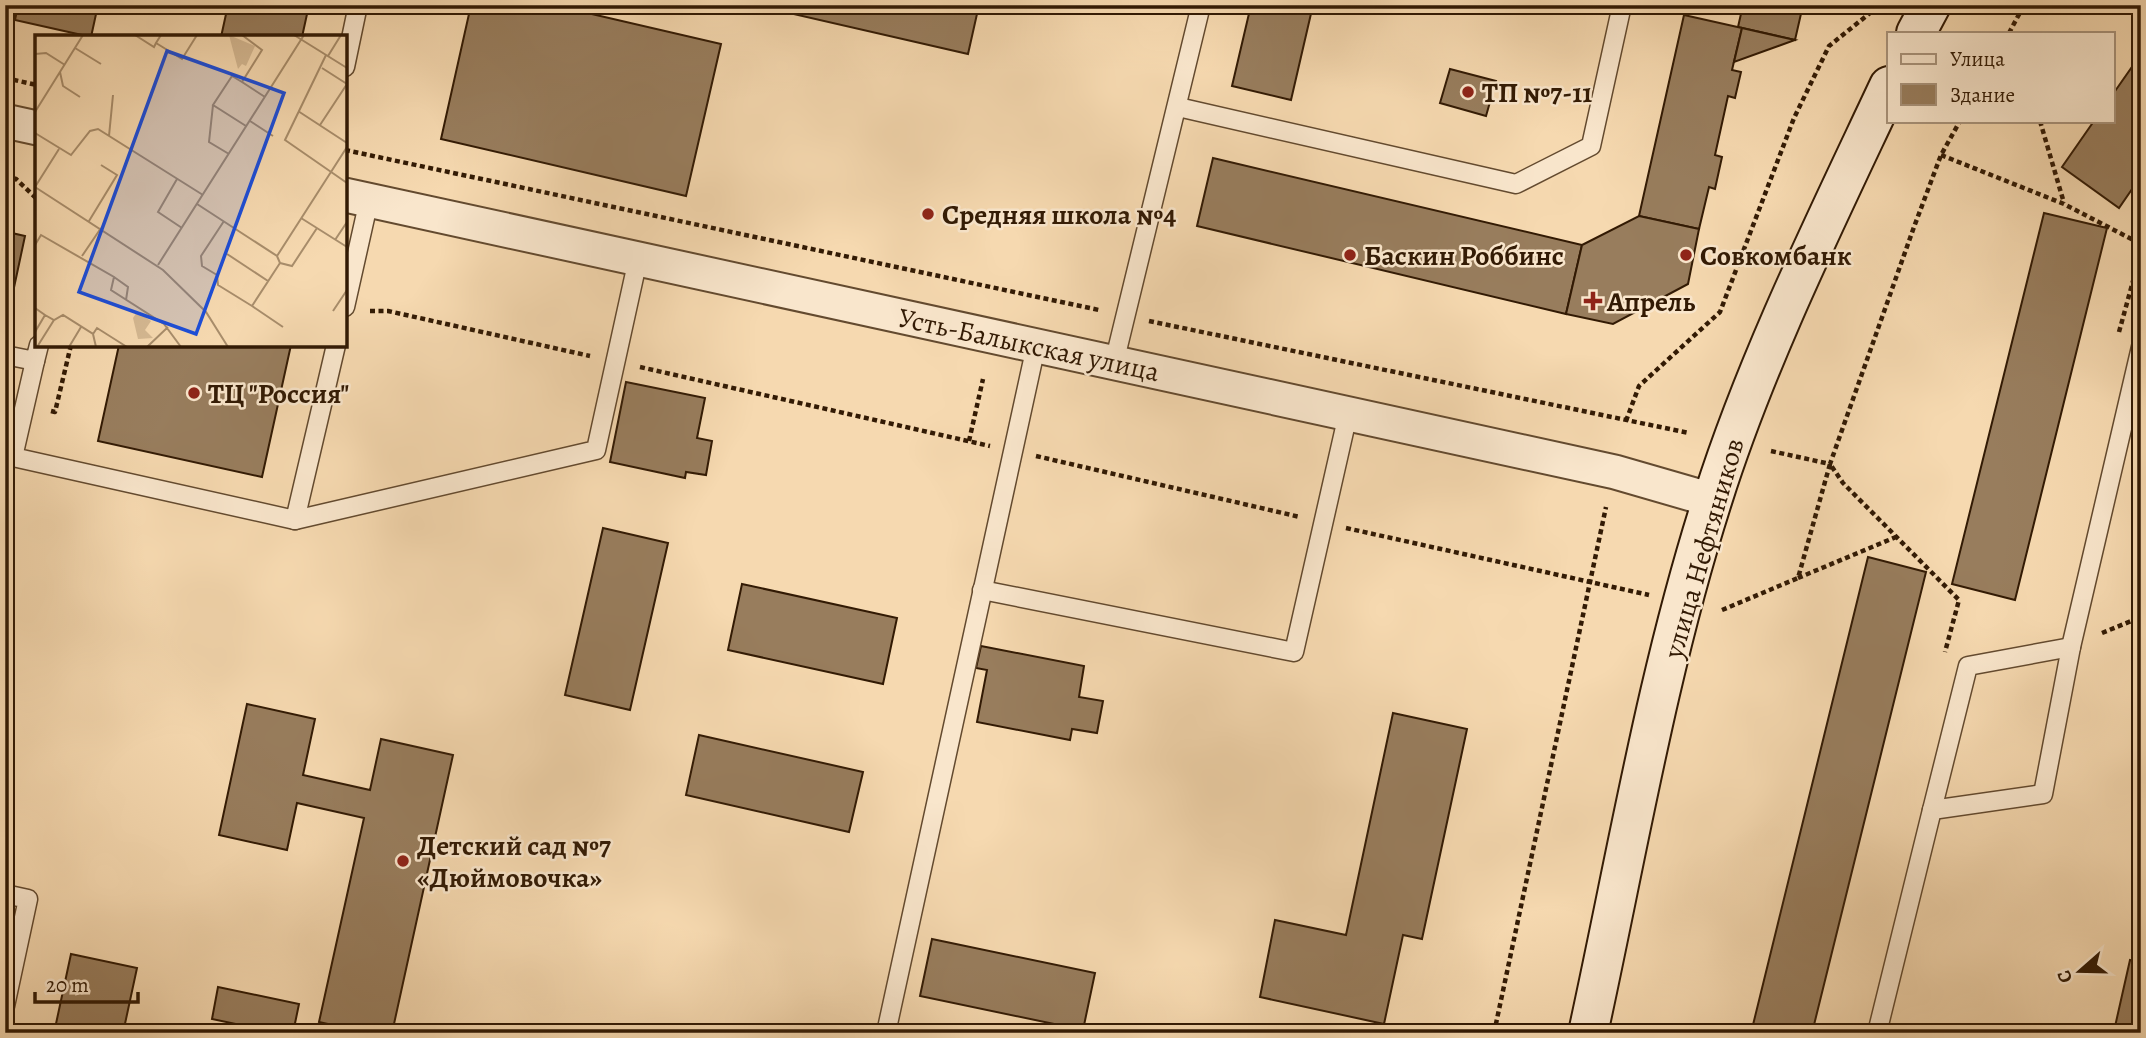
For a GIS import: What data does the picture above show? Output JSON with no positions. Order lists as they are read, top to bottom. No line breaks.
{"streets":{"main road":["улица Нефтяников"],"street":["Усть-Балыкская улица"]},"crossings":[["Усть-Балыкская улица","улица Нефтяников"]],"places":{"other":["ТП №7-11","Средняя школа №4","Баскин Роббинс","Совкомбанк","ТЦ \"Россия\"","Детский сад №7 «Дюймовочка»"],"health":["Апрель"]},"legend":["Улица","Здание"],"scale_bar":"20 m","north":"left"}
